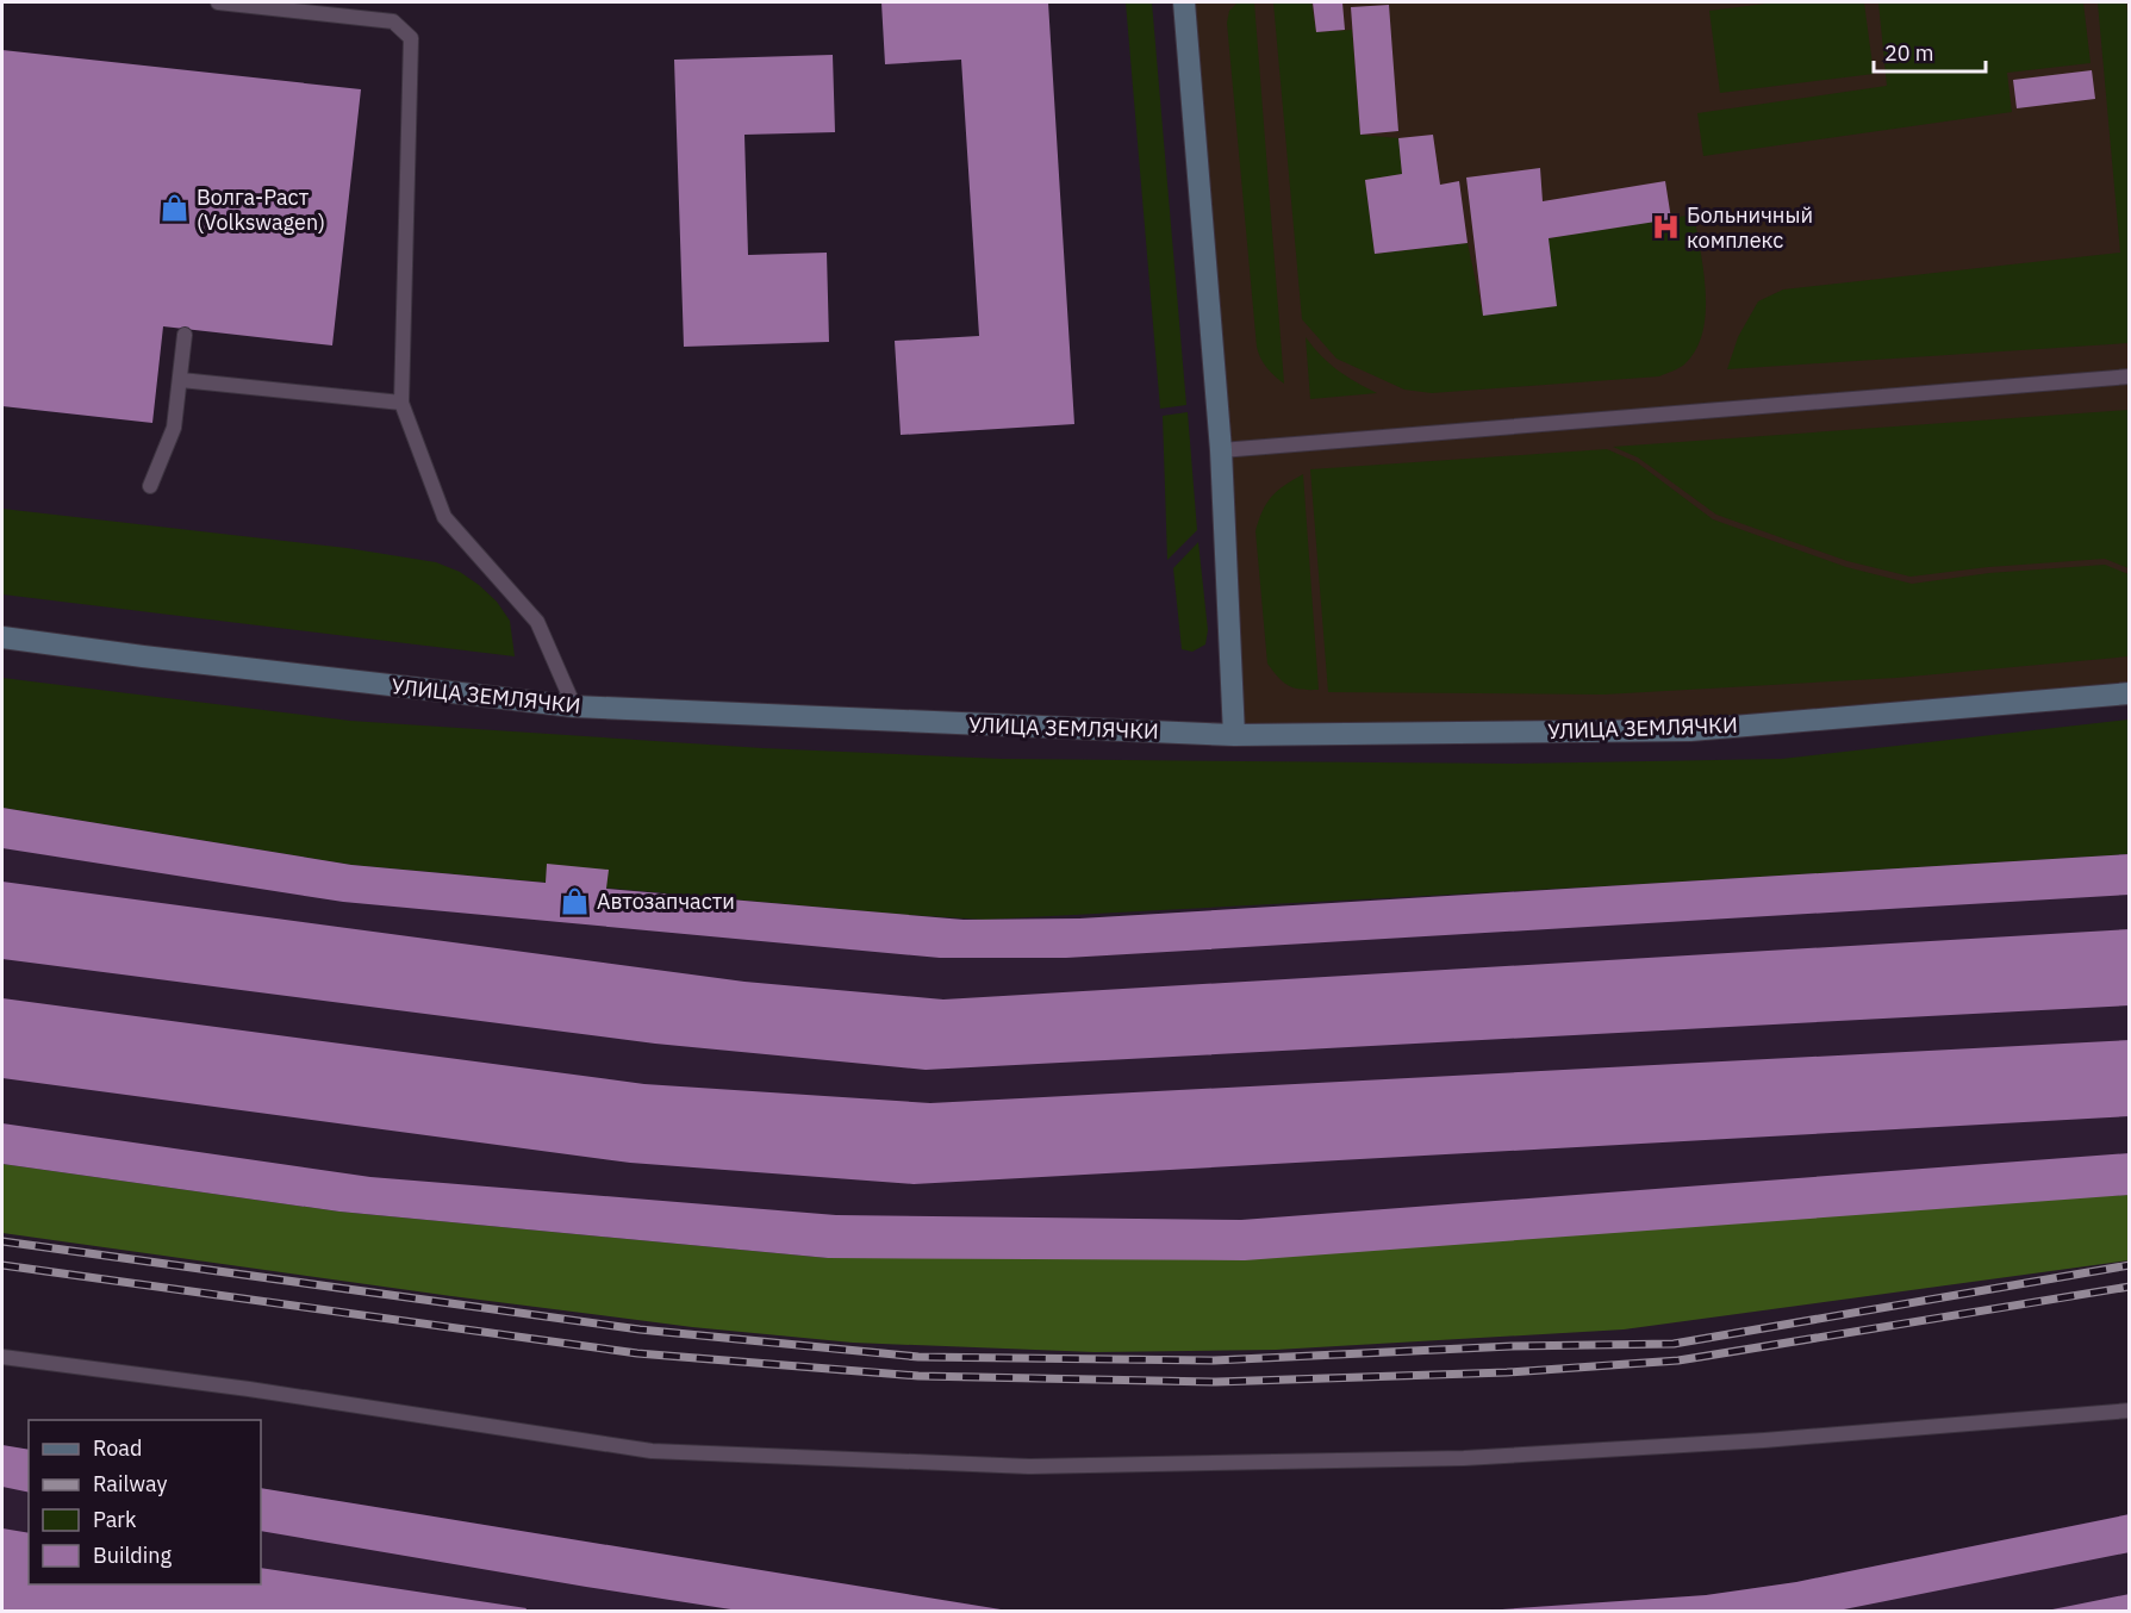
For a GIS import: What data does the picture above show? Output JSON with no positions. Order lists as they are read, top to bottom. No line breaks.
{"streets":{"main road":["УЛИЦА ЗЕМЛЯЧКИ"]},"places":{"shop":["Волга-Раст (Volkswagen)","Автозапчасти"],"hospital":["Больничный комплекс"]},"legend":["Road","Railway","Park","Building"],"scale_bar":"20 m"}
